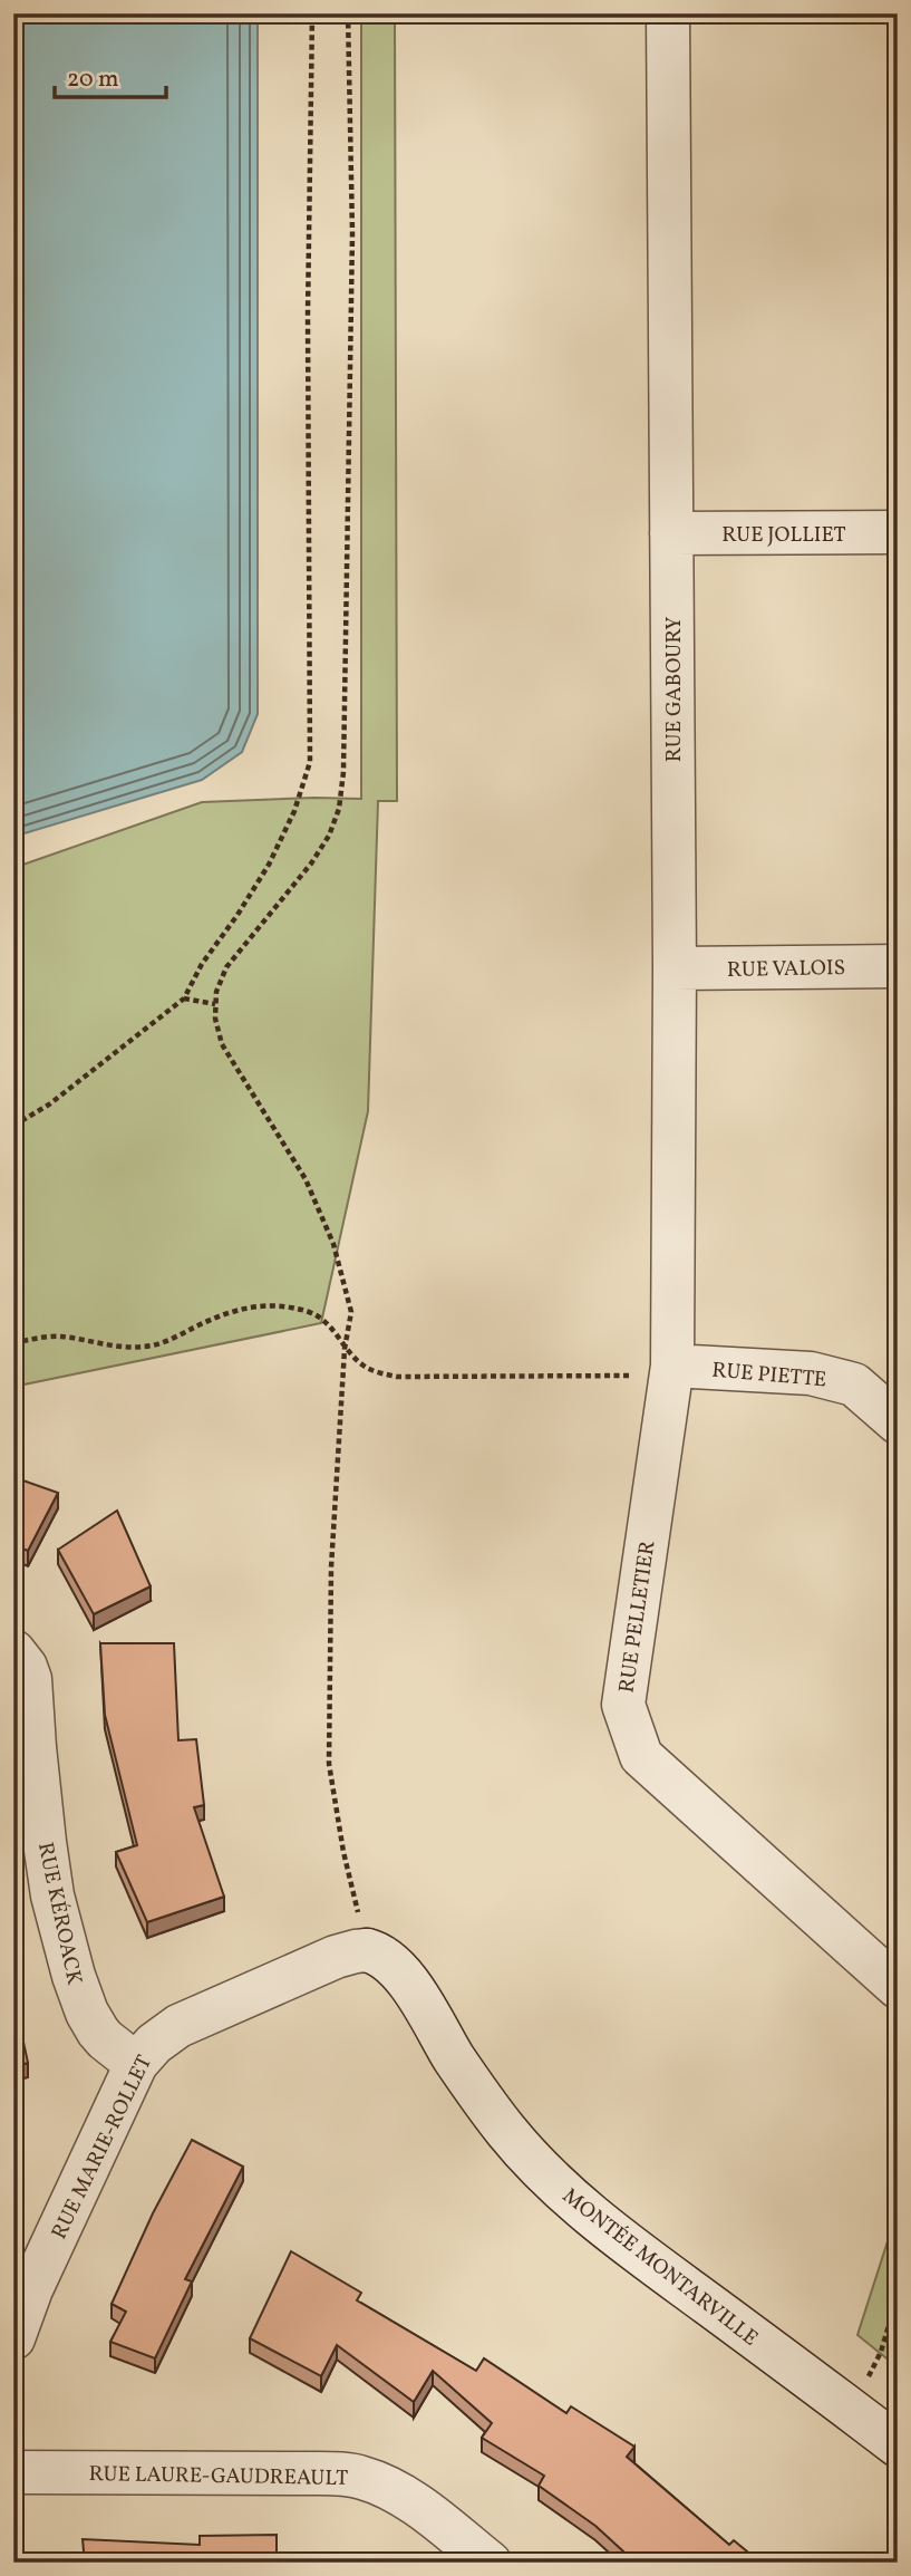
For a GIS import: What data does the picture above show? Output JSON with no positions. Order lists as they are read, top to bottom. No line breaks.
{"streets":{"street":["RUE JOLLIET","RUE GABOURY","RUE VALOIS","RUE PIETTE","RUE PELLETIER","RUE KÉROACK","RUE MARIE-ROLLET","MONTÉE MONTARVILLE","RUE LAURE-GAUDREAULT"]},"crossings":[["RUE JOLLIET","RUE GABOURY"],["RUE GABOURY","RUE VALOIS"],["RUE GABOURY","RUE PIETTE"],["RUE GABOURY","RUE PELLETIER"],["RUE PIETTE","RUE PELLETIER"],["RUE KÉROACK","RUE MARIE-ROLLET"],["RUE MARIE-ROLLET","MONTÉE MONTARVILLE"]],"scale_bar":"20 m"}
